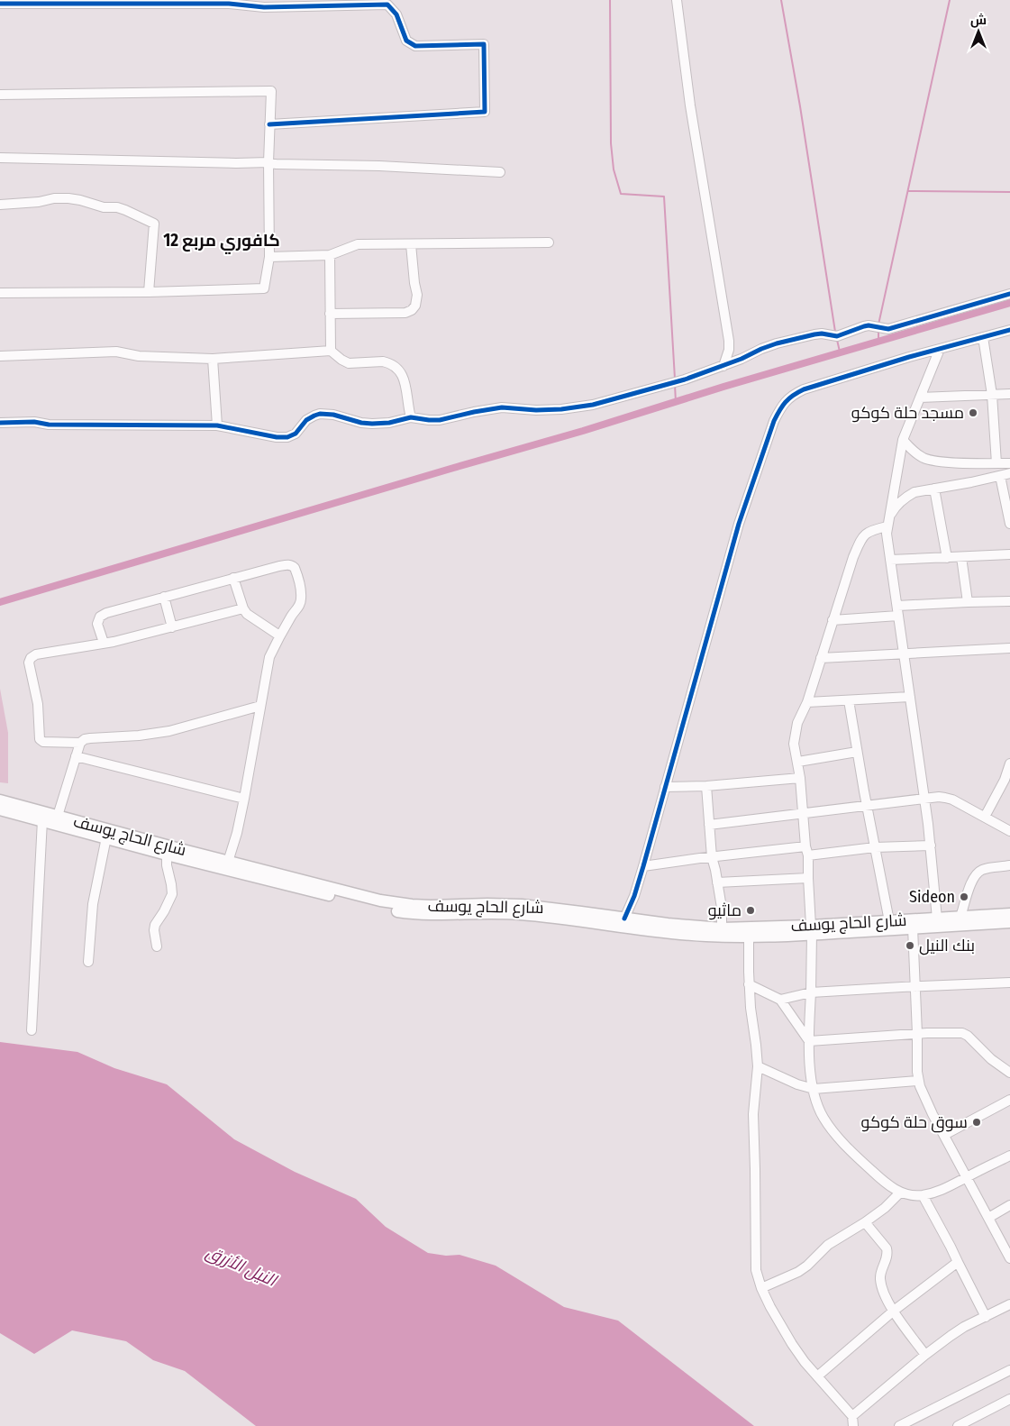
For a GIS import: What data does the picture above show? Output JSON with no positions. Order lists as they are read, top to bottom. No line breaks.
{"streets":{"main road":["شارع الحاج يوسف"]},"districts":["كافوري مربع 12"],"water":["النيل الأزرق"],"places":["مسجد حلة كوكو","Sideon","ماثيو","بنك النيل","سوق حلة كوكو"],"north":"top"}
